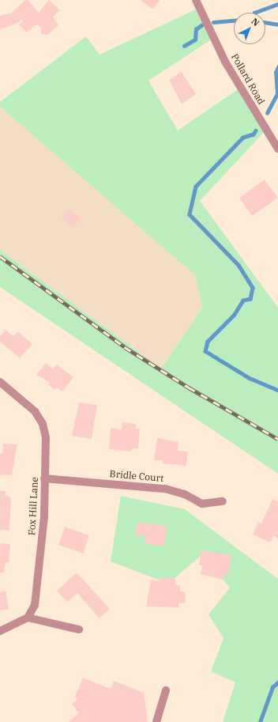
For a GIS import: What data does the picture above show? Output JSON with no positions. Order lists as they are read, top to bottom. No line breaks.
{"streets":{"street":["Pollard Road","Bridle Court","Fox Hill Lane"]},"crossings":[["Bridle Court","Fox Hill Lane"]],"north":"top right"}
